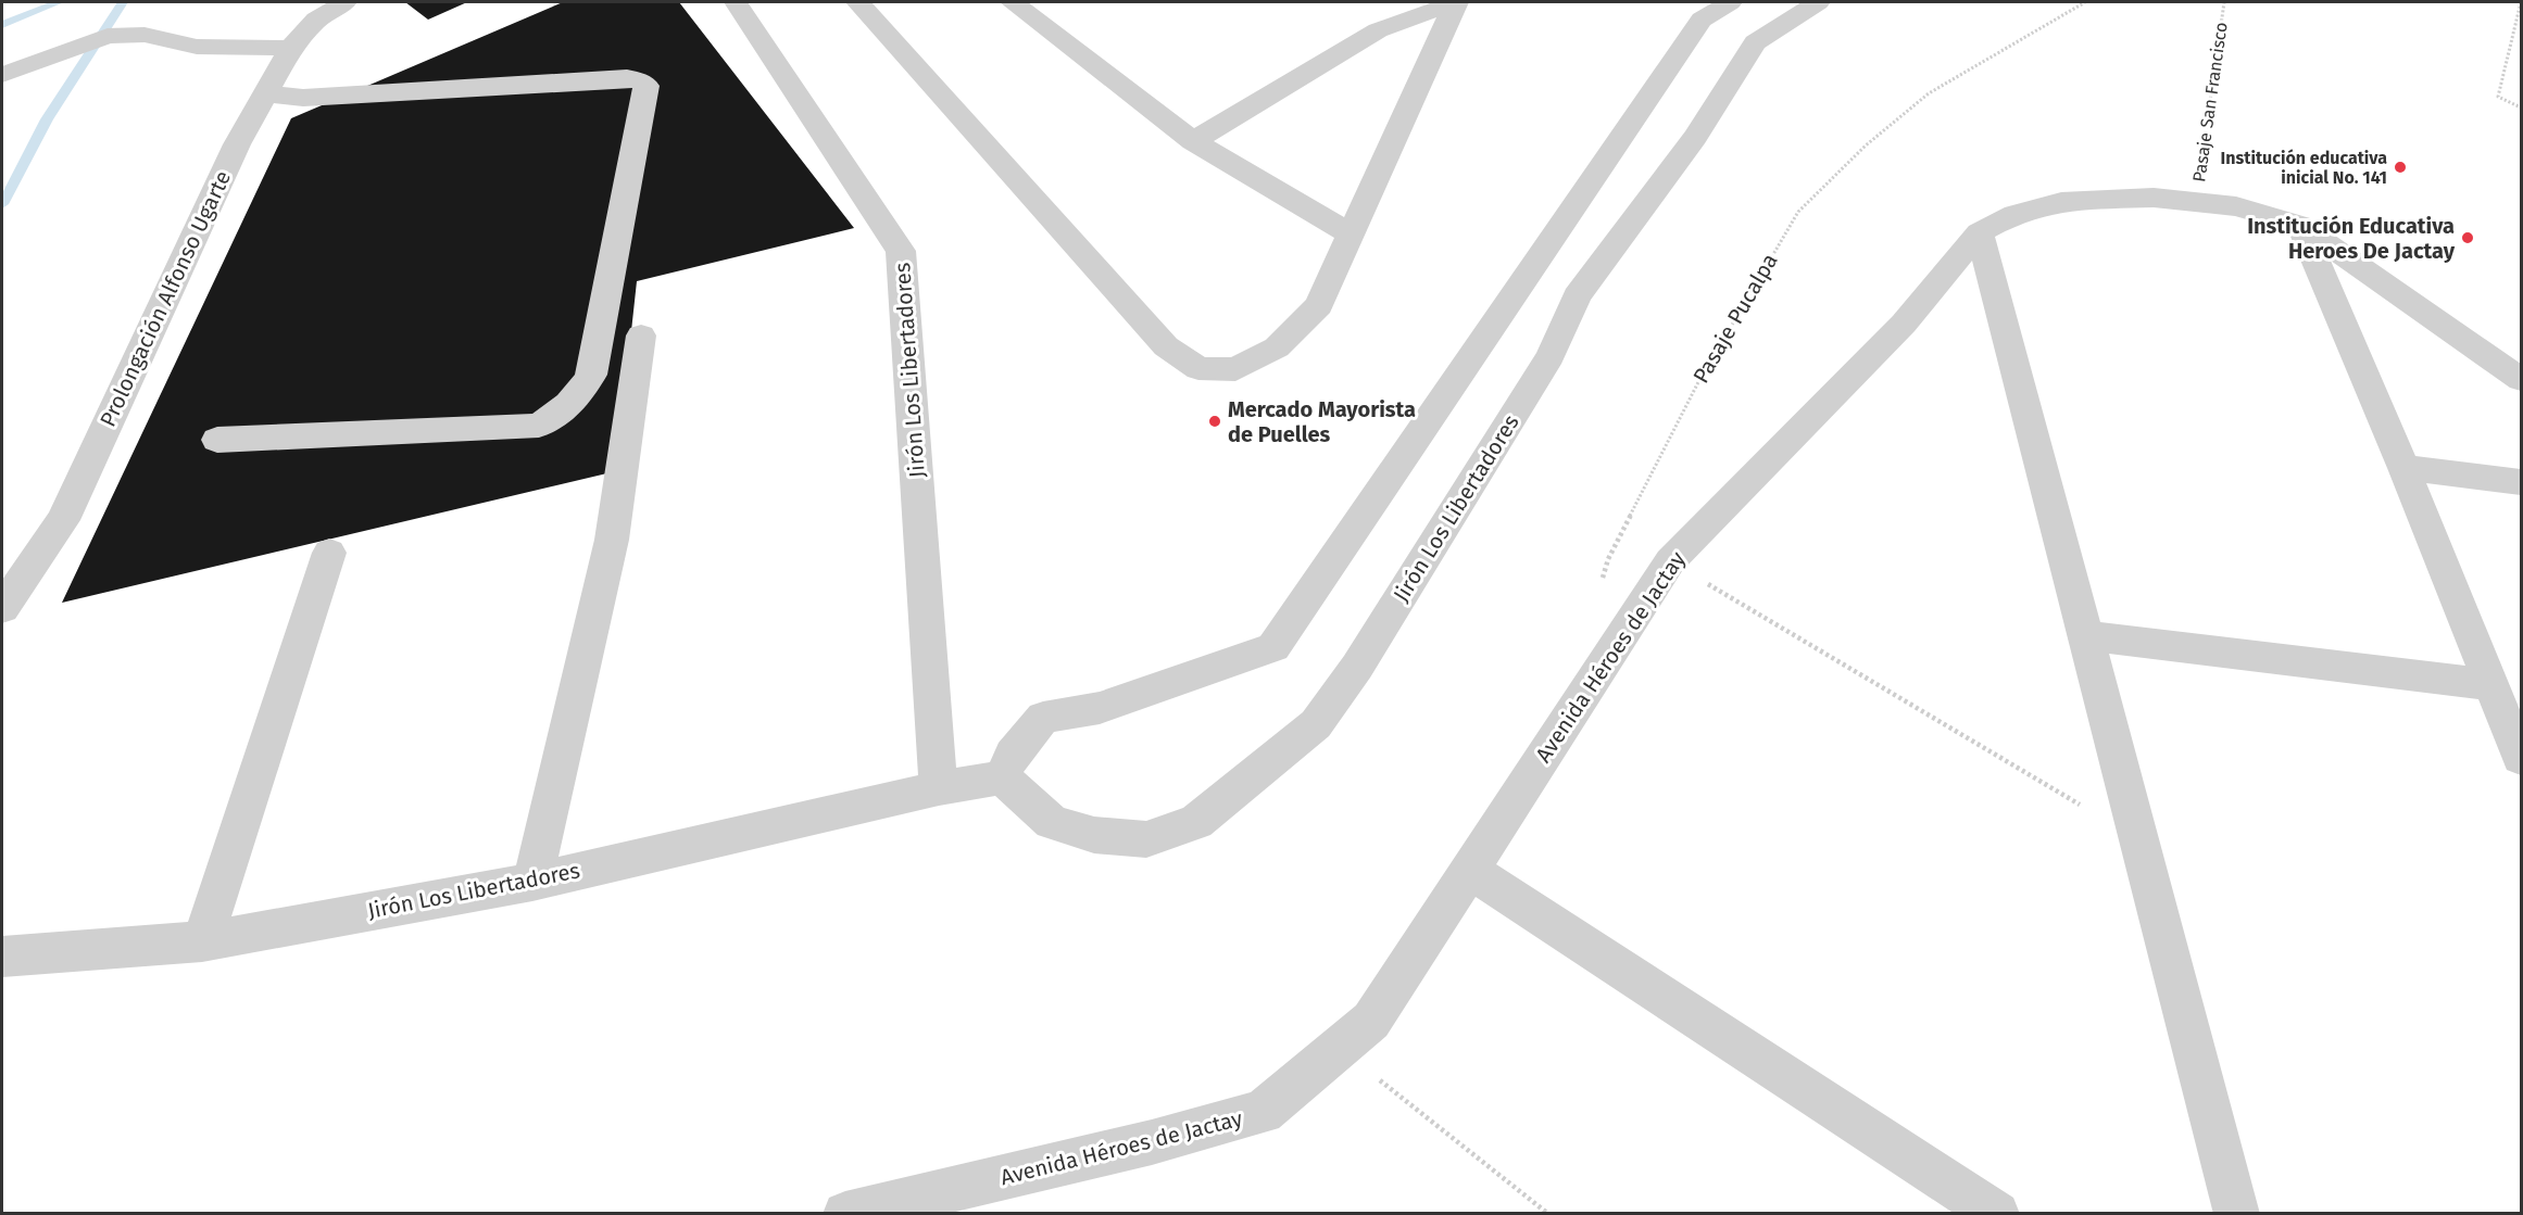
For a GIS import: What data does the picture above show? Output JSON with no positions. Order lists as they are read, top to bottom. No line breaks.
{"streets":{"street":["Prolongación Alfonso Ugarte","Jirón Los Libertadores","Avenida Héroes de Jactay"],"path":["Pasaje San Francisco","Pasaje Pucalpa"]},"crossings":[["Pasaje San Francisco","Avenida Héroes de Jactay"]],"places":["Institución educativa inicial No. 141","Institución Educativa Heroes De Jactay","Mercado Mayorista de Puelles"]}
